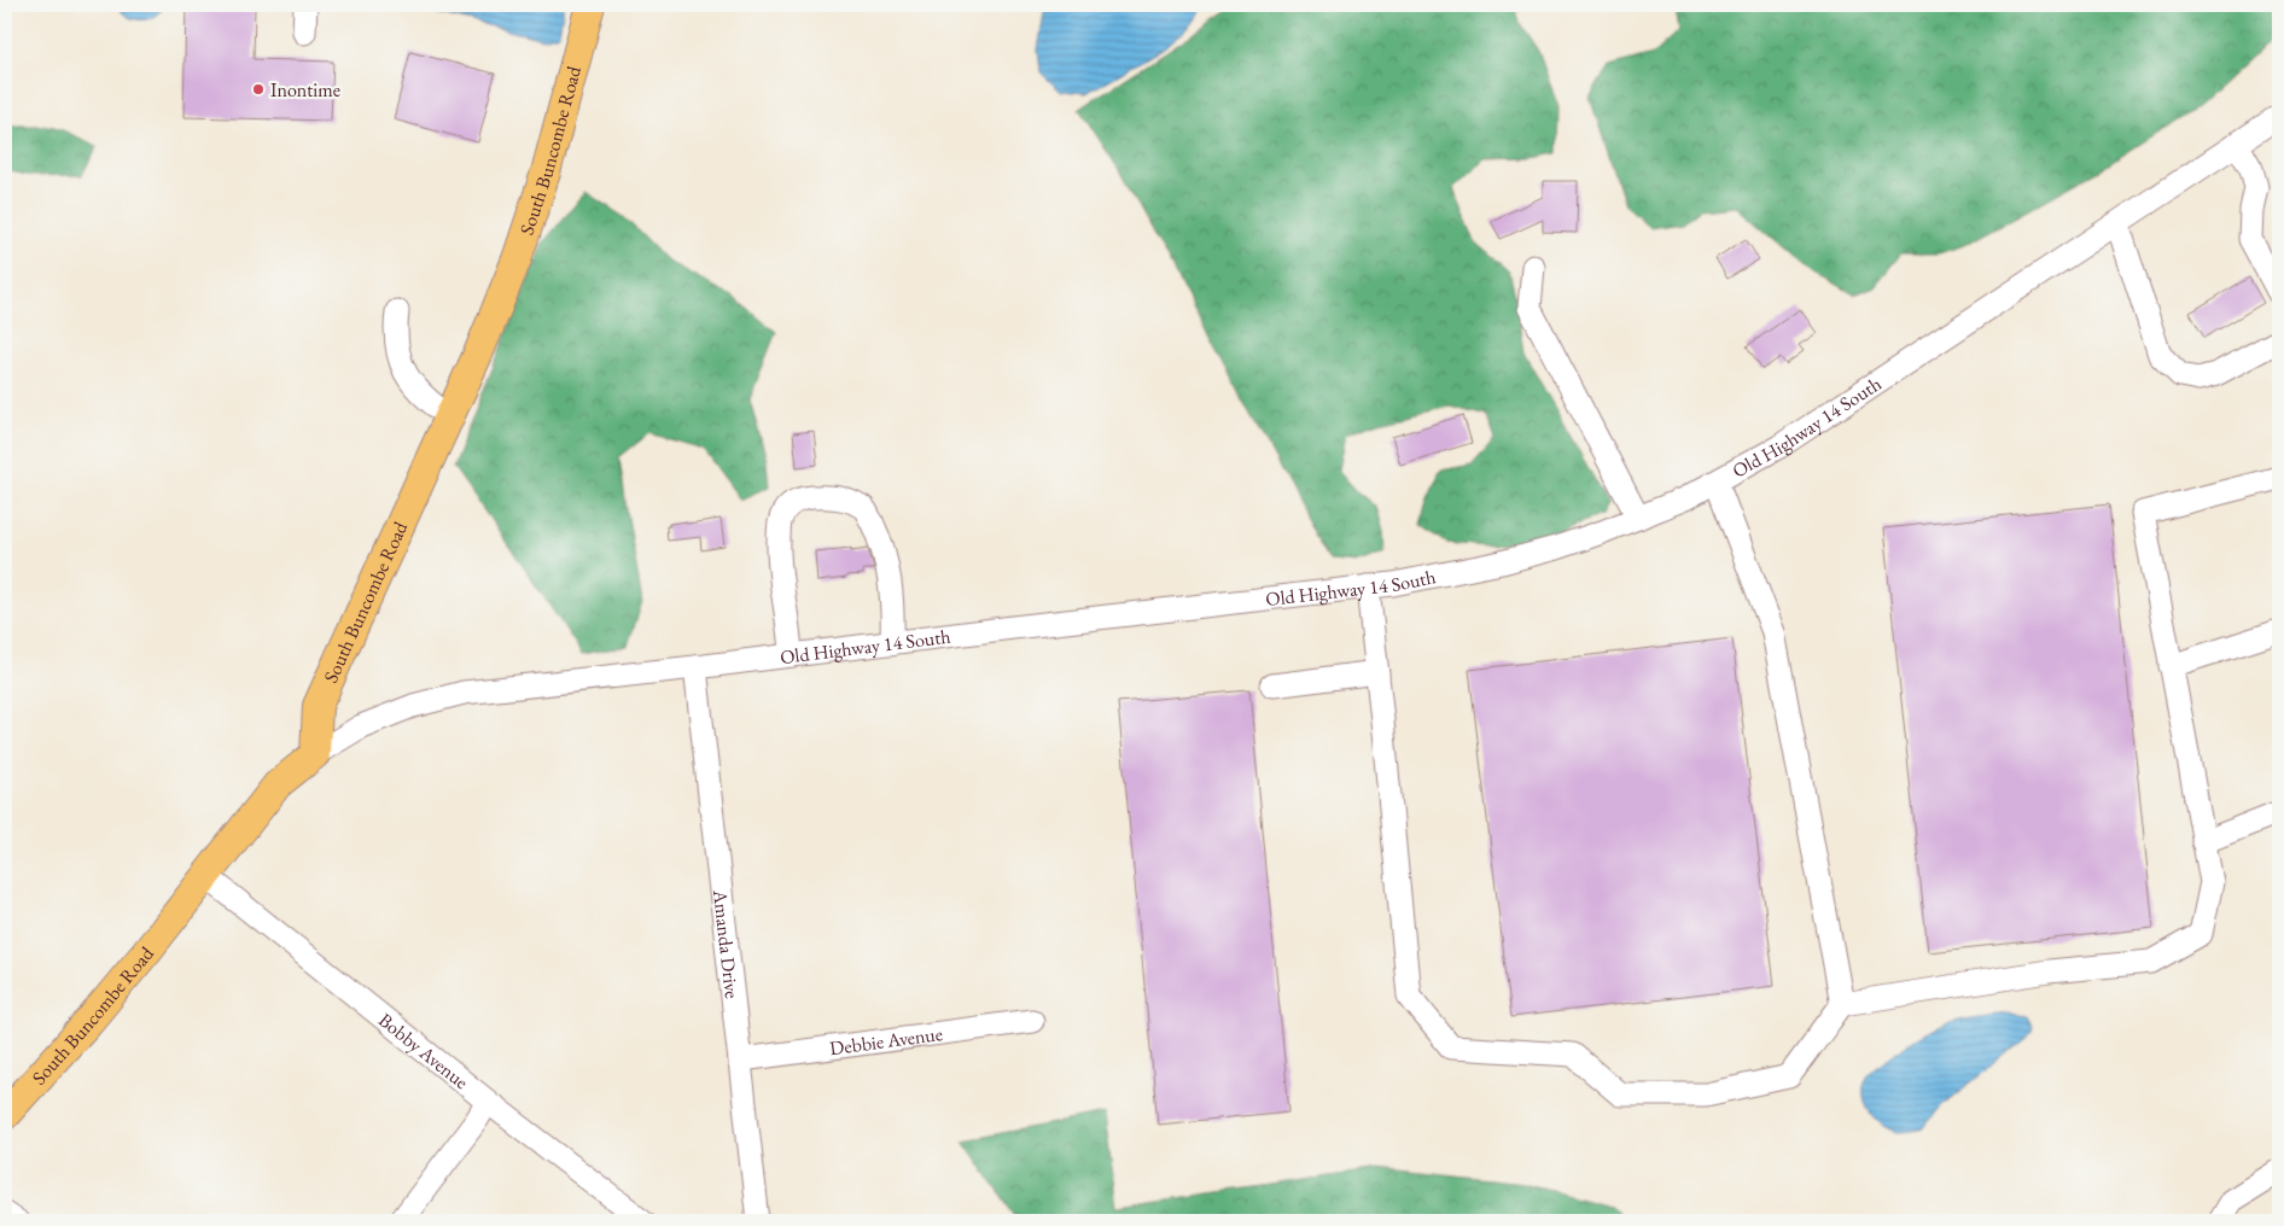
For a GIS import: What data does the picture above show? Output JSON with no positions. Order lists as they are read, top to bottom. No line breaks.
{"streets":{"main road":["South Buncombe Road"],"street":["Old Highway 14 South","Amanda Drive","Debbie Avenue","Bobby Avenue"]},"crossings":[["South Buncombe Road","Old Highway 14 South"],["South Buncombe Road","Bobby Avenue"],["Old Highway 14 South","Amanda Drive"],["Amanda Drive","Debbie Avenue"]],"places":["Inontime"]}
